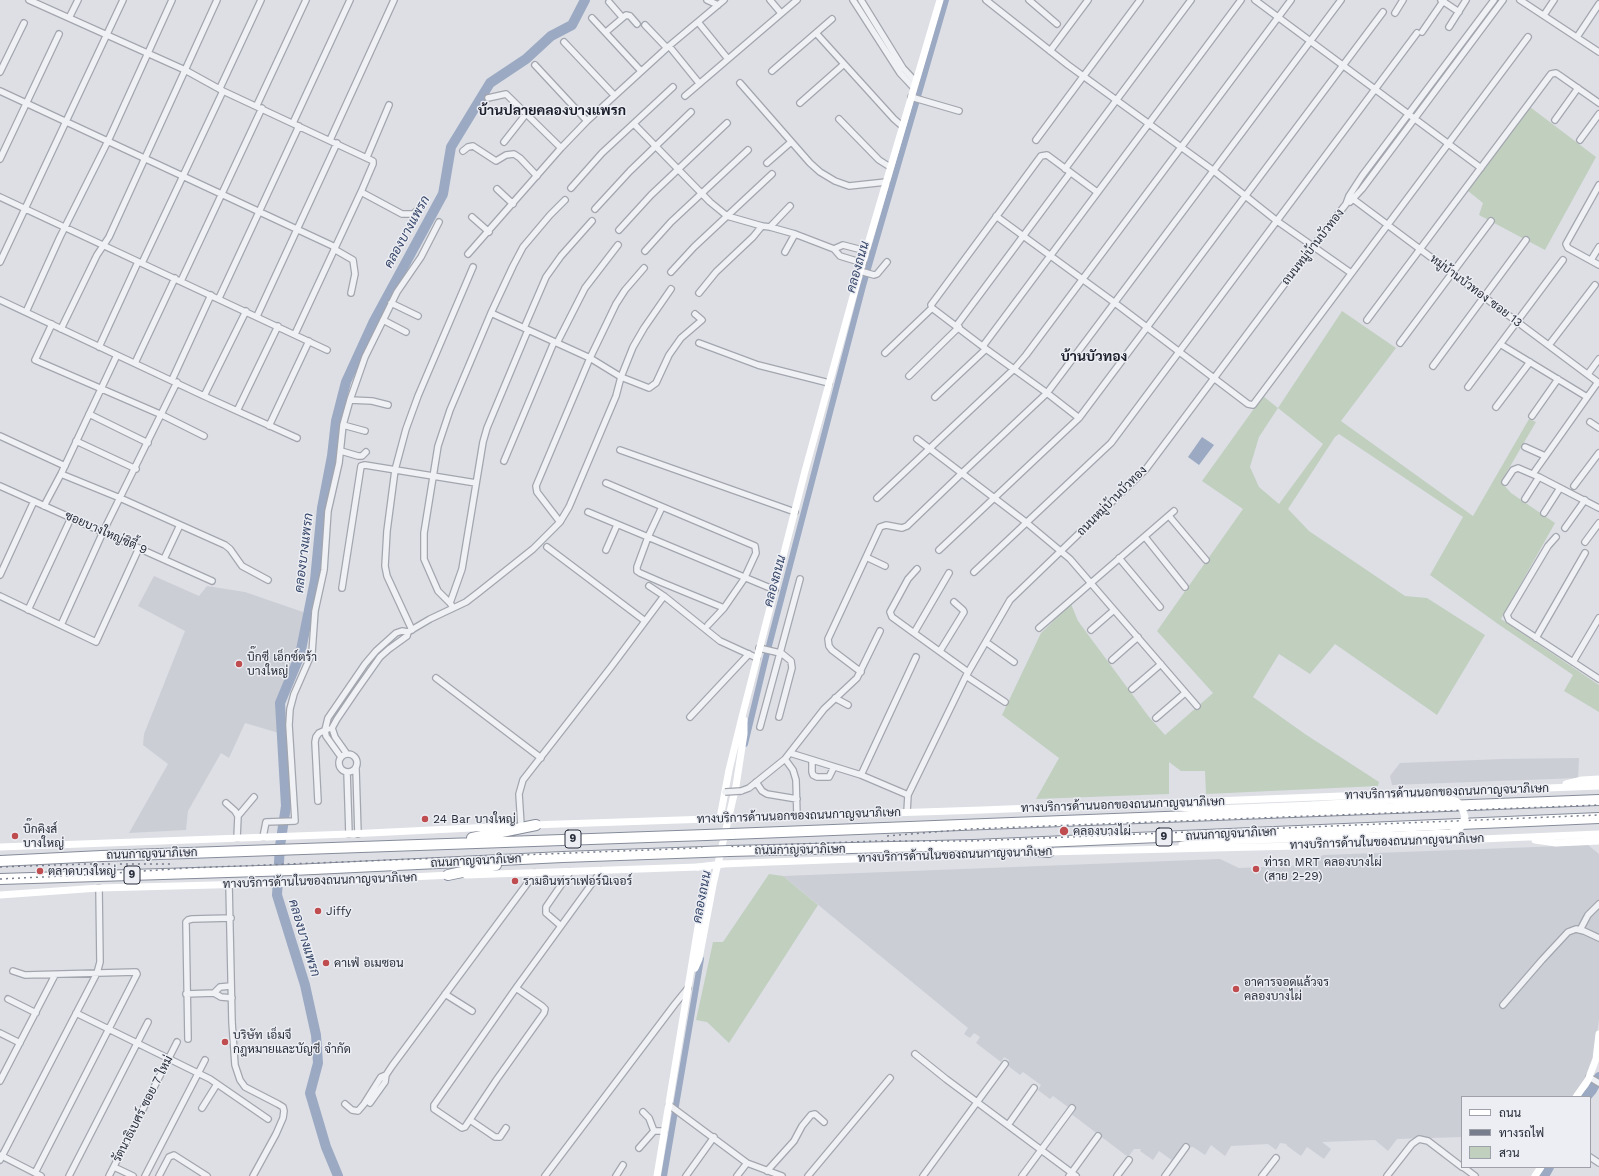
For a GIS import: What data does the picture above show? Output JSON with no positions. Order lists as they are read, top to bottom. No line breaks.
{"streets":{"highway":["ถนนกาญจนาภิเษก","9"],"main road":["ทางบริการด้านนอกของถนนกาญจนาภิเษก","ทางบริการด้านในของถนนกาญจนาภิเษก"],"street":["ถนนหมู่บ้านบัวทอง","หมู่บ้านบัวทอง ซอย 13","ซอยบางใหญ่ซิตี้ 9","รัตนาธิเบศร์ ซอย 7 ใหม่"]},"crossings":[["ถนนหมู่บ้านบัวทอง","หมู่บ้านบัวทอง ซอย 13"],["ถนนหมู่บ้านบัวทอง","ทางบริการด้านนอกของถนนกาญจนาภิเษก"]],"districts":["บ้านปลายคลองบางแพรก","บ้านบัวทอง"],"water":["คลองบางแพรก","คลองถนน"],"places":["บิ๊กซี เอ็กซ์ตร้า บางใหญ่","24 Bar บางใหญ่","คลองบางไผ่","บิ๊กคิงส์ บางใหญ่","ท่ารถ MRT คลองบางไผ่ (สาย 2-29)","ตลาดบางใหญ่","รามอินทราเฟอร์นิเจอร์","Jiffy","คาเฟ่ อเมซอน","อาคารจอดแล้วจร คลองบางไผ่","บริษัท เอ็มจี กฎหมายและบัญชี จำกัด"],"legend":["ถนน","ทางรถไฟ","สวน"]}
